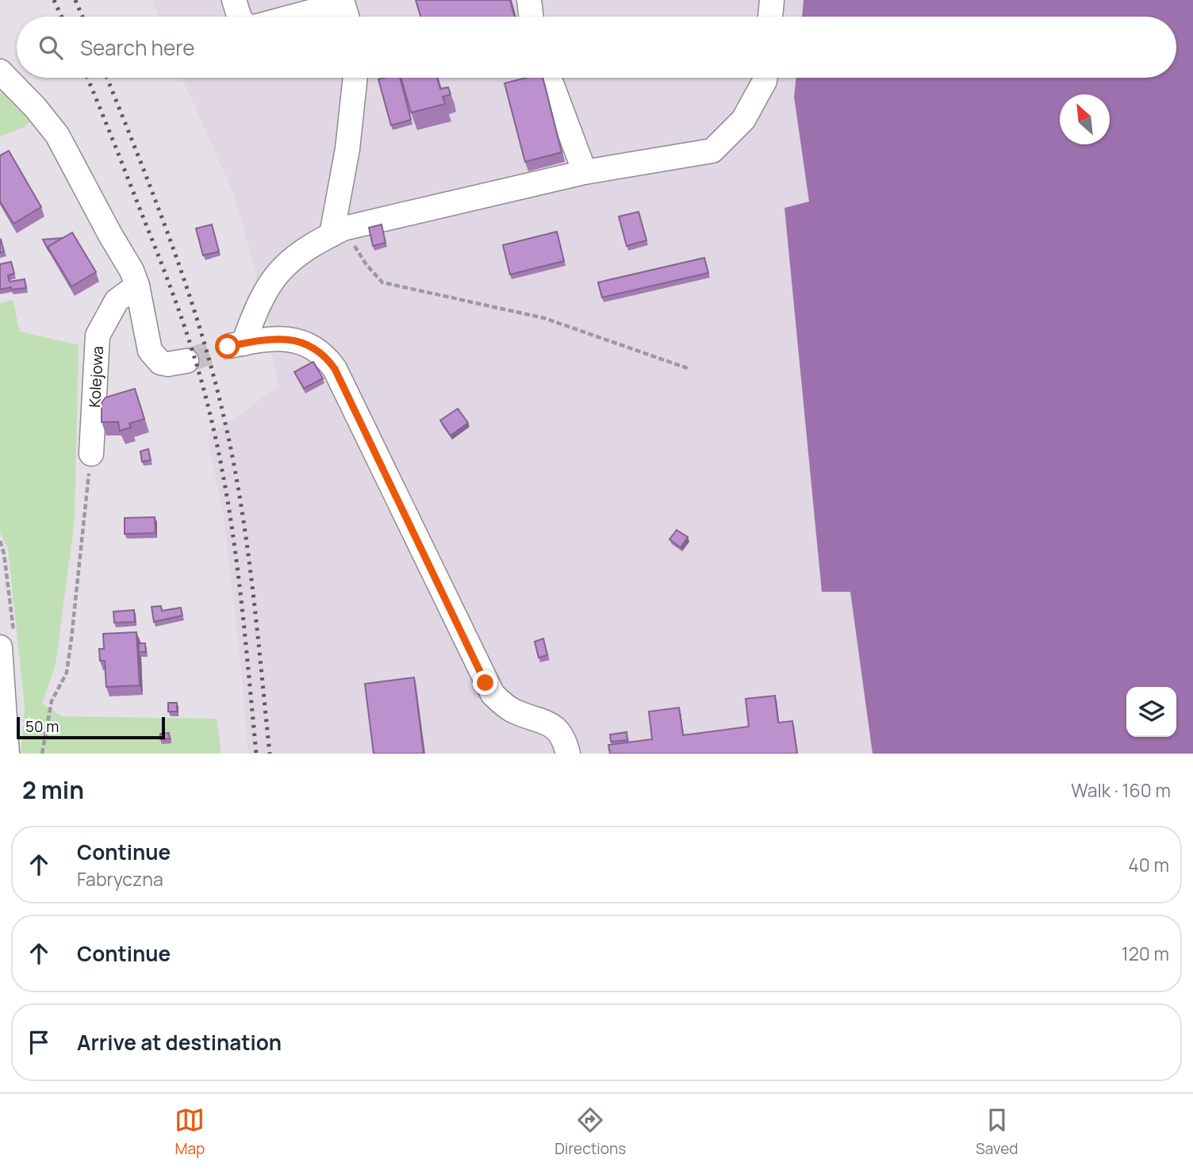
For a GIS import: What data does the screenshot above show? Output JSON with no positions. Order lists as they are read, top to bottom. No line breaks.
{"streets":{"street":["Kolejowa"]},"scale_bar":"50 m","north":"top left","page":{"search":"Search here","scale":"50 m","heading":["2 min","Walk · 160 m"],"list":[["Continue","Fabryczna","40 m"],["Continue","120 m"],"Arrive at destination"],"nav":["Map","Directions","Saved"]}}
